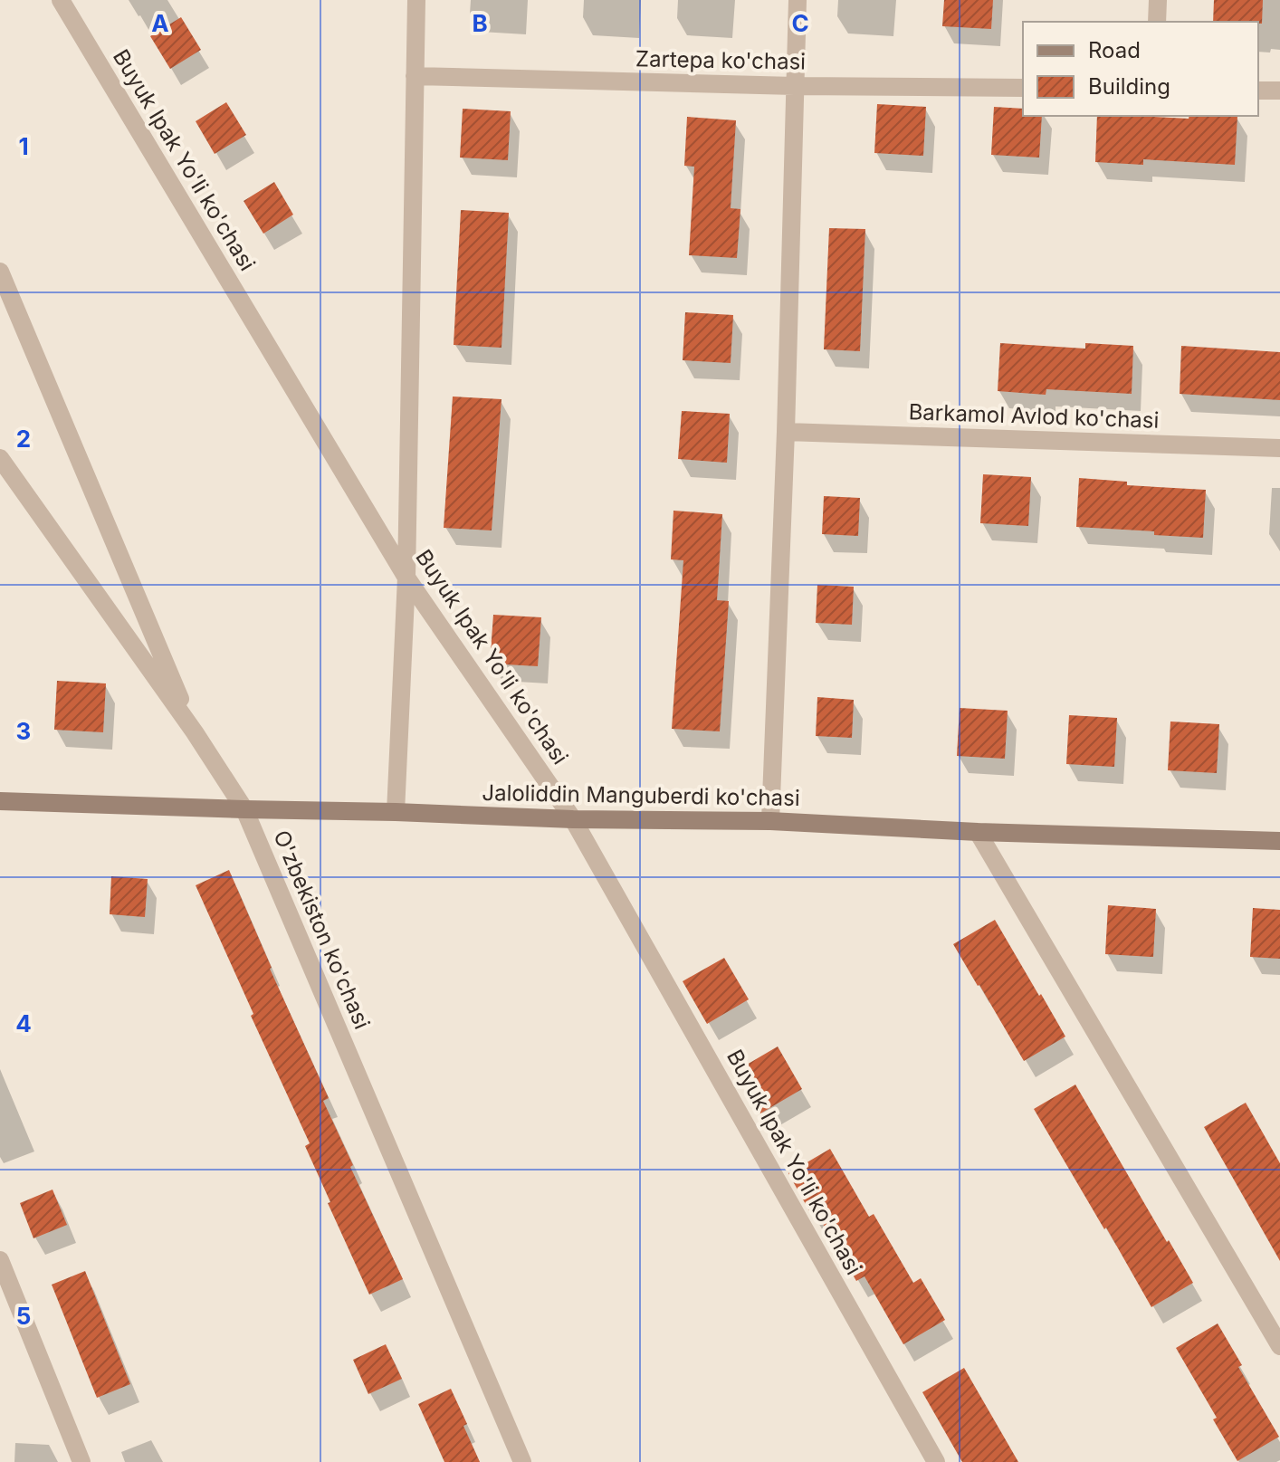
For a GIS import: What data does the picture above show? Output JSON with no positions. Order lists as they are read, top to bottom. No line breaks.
{"streets":{"street":["Zartepa ko'chasi","Buyuk Ipak Yo'li ko'chasi","Barkamol Avlod ko'chasi","Jaloliddin Manguberdi ko'chasi","O'zbekiston ko'chasi"]},"crossings":[["Buyuk Ipak Yo'li ko'chasi","Jaloliddin Manguberdi ko'chasi"],["Jaloliddin Manguberdi ko'chasi","O'zbekiston ko'chasi"]],"legend":["Road","Building"],"grid":{"columns":["A","B","C"],"rows":["1","2","3","4","5"]}}
